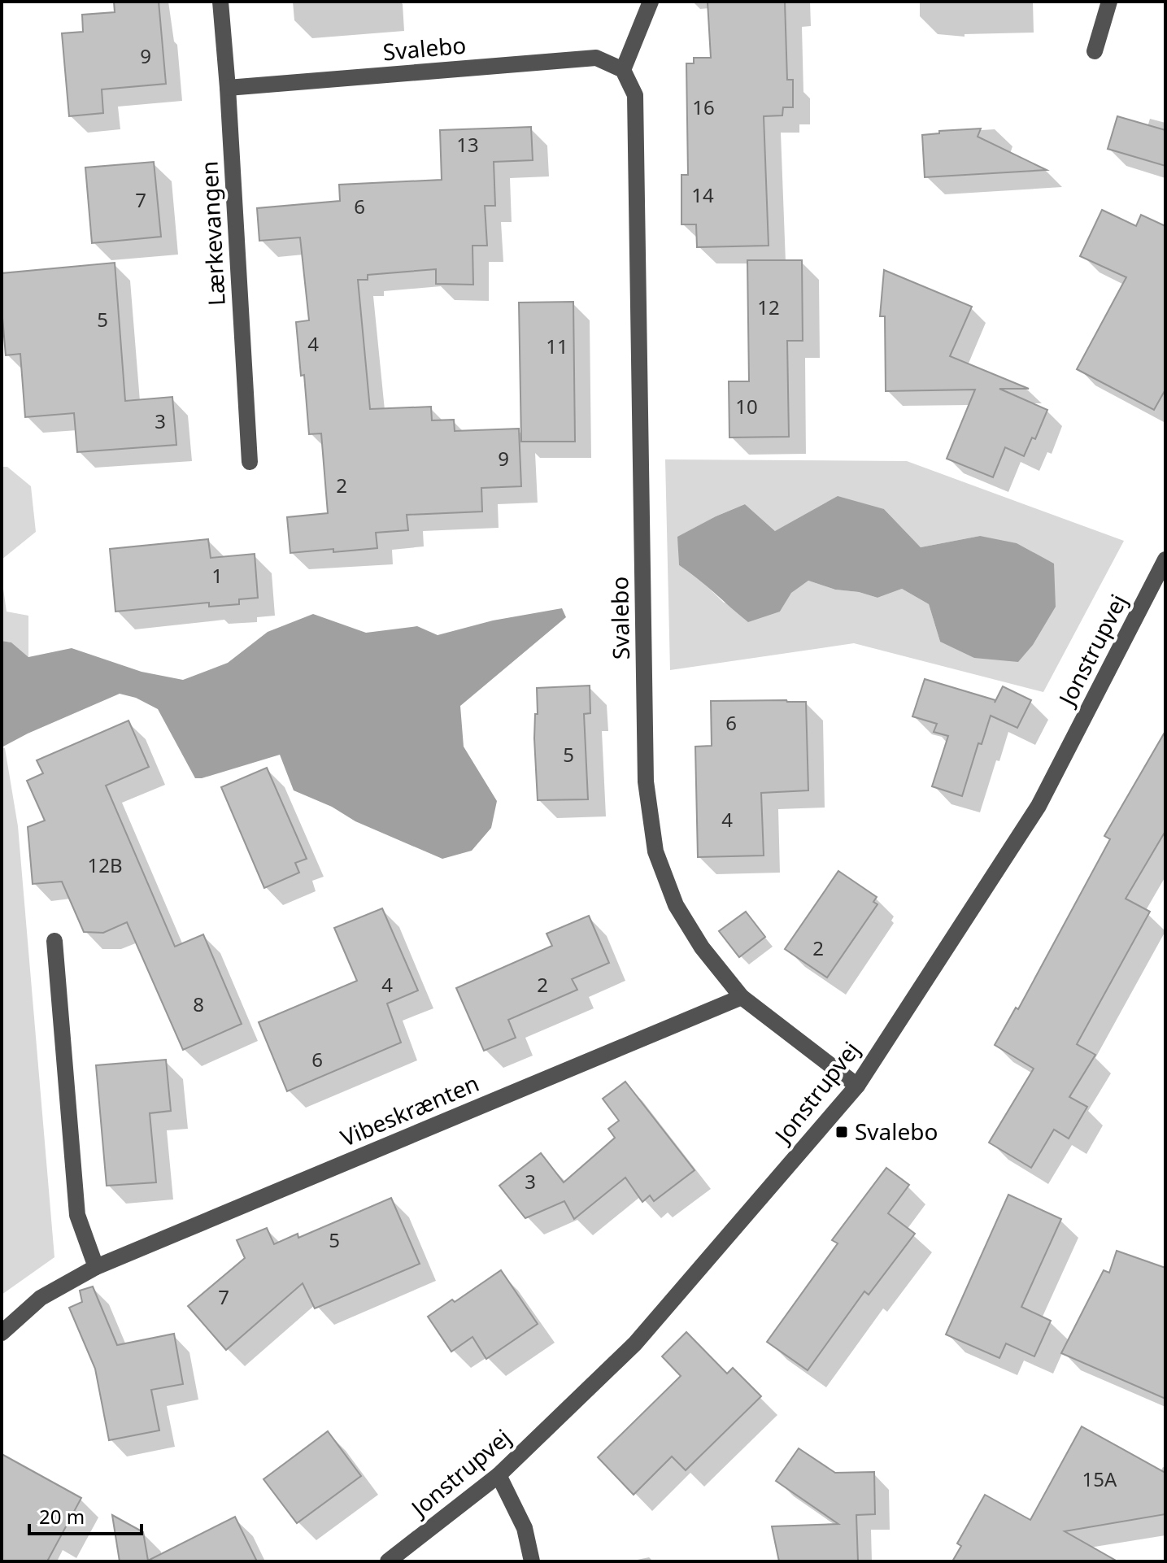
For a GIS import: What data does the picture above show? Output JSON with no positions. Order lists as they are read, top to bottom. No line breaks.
{"streets":{"street":["Svalebo","Lærkevangen","Jonstrupvej","Vibeskrænten"]},"crossings":[["Svalebo","Lærkevangen"],["Svalebo","Jonstrupvej"],["Svalebo","Vibeskrænten"]],"places":{"transit":["Svalebo"]},"house_numbers":["9","16","13","14","7","6","12","5","4","11","10","3","9","2","1","6","5","4","12B","2","4","2","8","6","3","5","7","15A"],"scale_bar":"20 m"}
